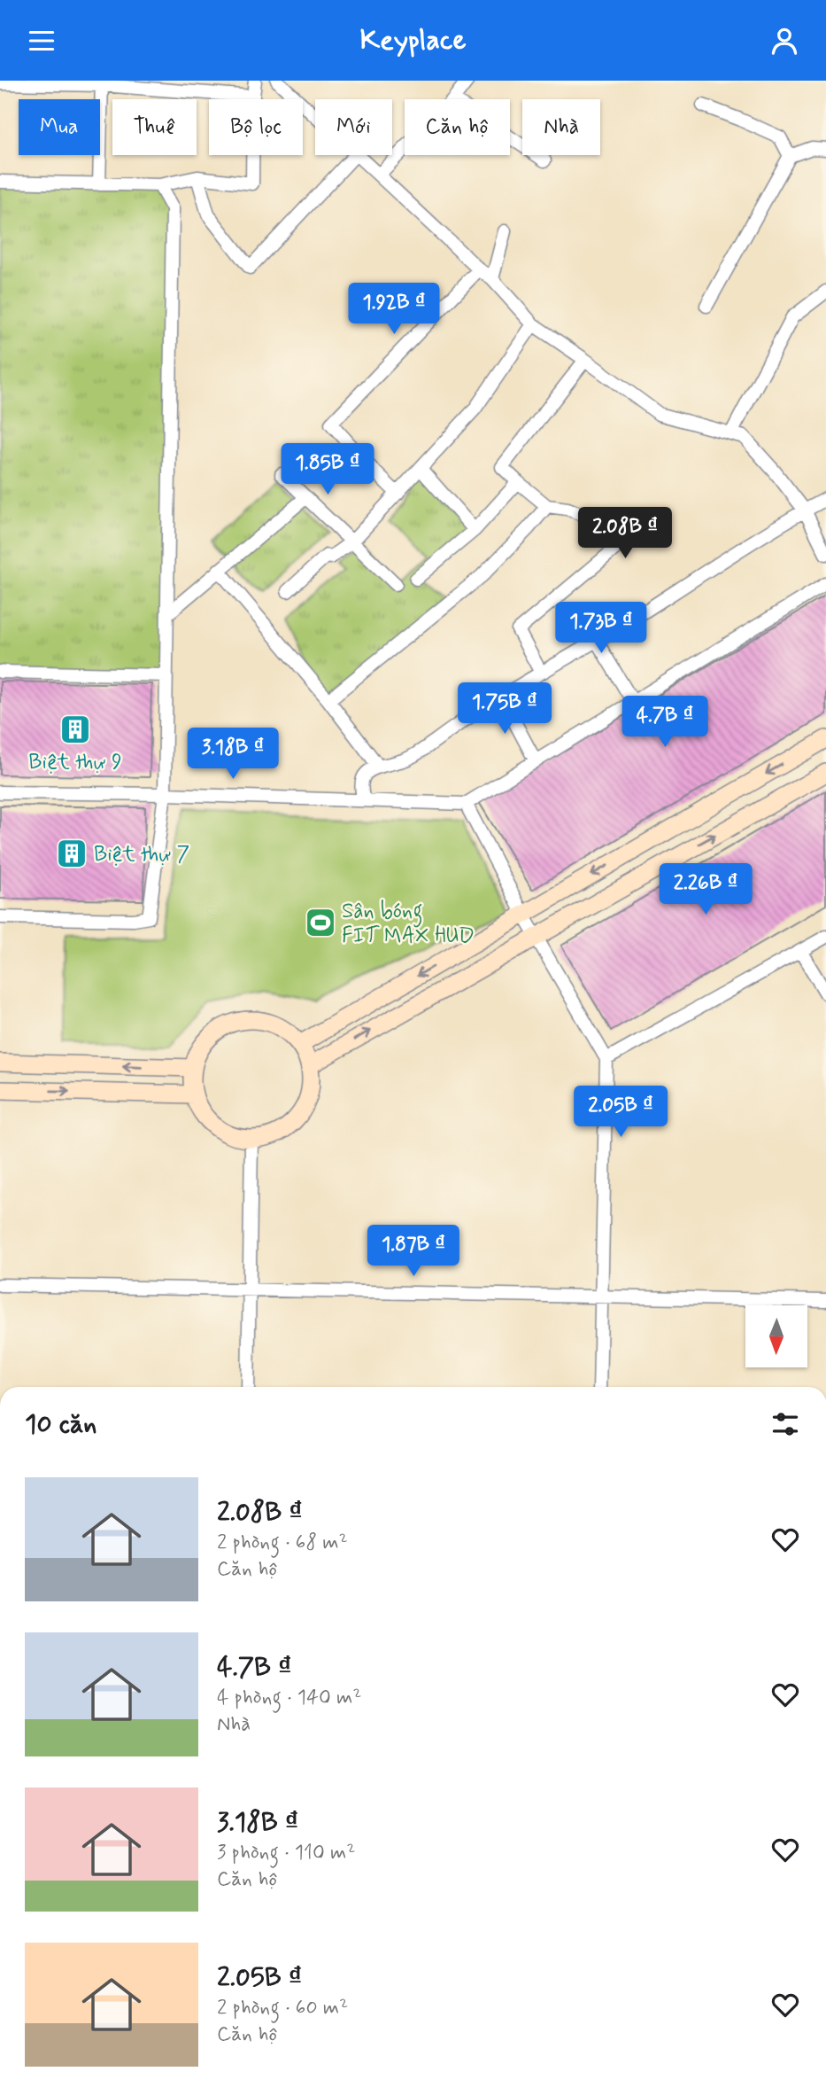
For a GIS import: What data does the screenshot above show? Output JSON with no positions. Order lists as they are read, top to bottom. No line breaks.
{"places":{"building":["Biệt thự 9","Biệt thự 7"],"sports":["Sân bóng FIT MAX HUD"]},"north":"bottom","page":{"header":"Keyplace","chip":["Mua","Thuê","Bộ lọc","Mới","Căn hộ","Nhà"],"price":["1.92B ₫","1.85B ₫","2.08B ₫","1.73B ₫","1.75B ₫","4.7B ₫","3.18B ₫","2.26B ₫","2.05B ₫","1.87B ₫"],"heading":"10 căn","list":[{"name":"2.08B ₫","note":"2 phòng · 68 m² · Căn hộ"},{"name":"4.7B ₫","note":"4 phòng · 140 m² · Nhà"},{"name":"3.18B ₫","note":"3 phòng · 110 m² · Căn hộ"},{"name":"2.05B ₫","note":"2 phòng · 60 m² · Căn hộ"}]}}
